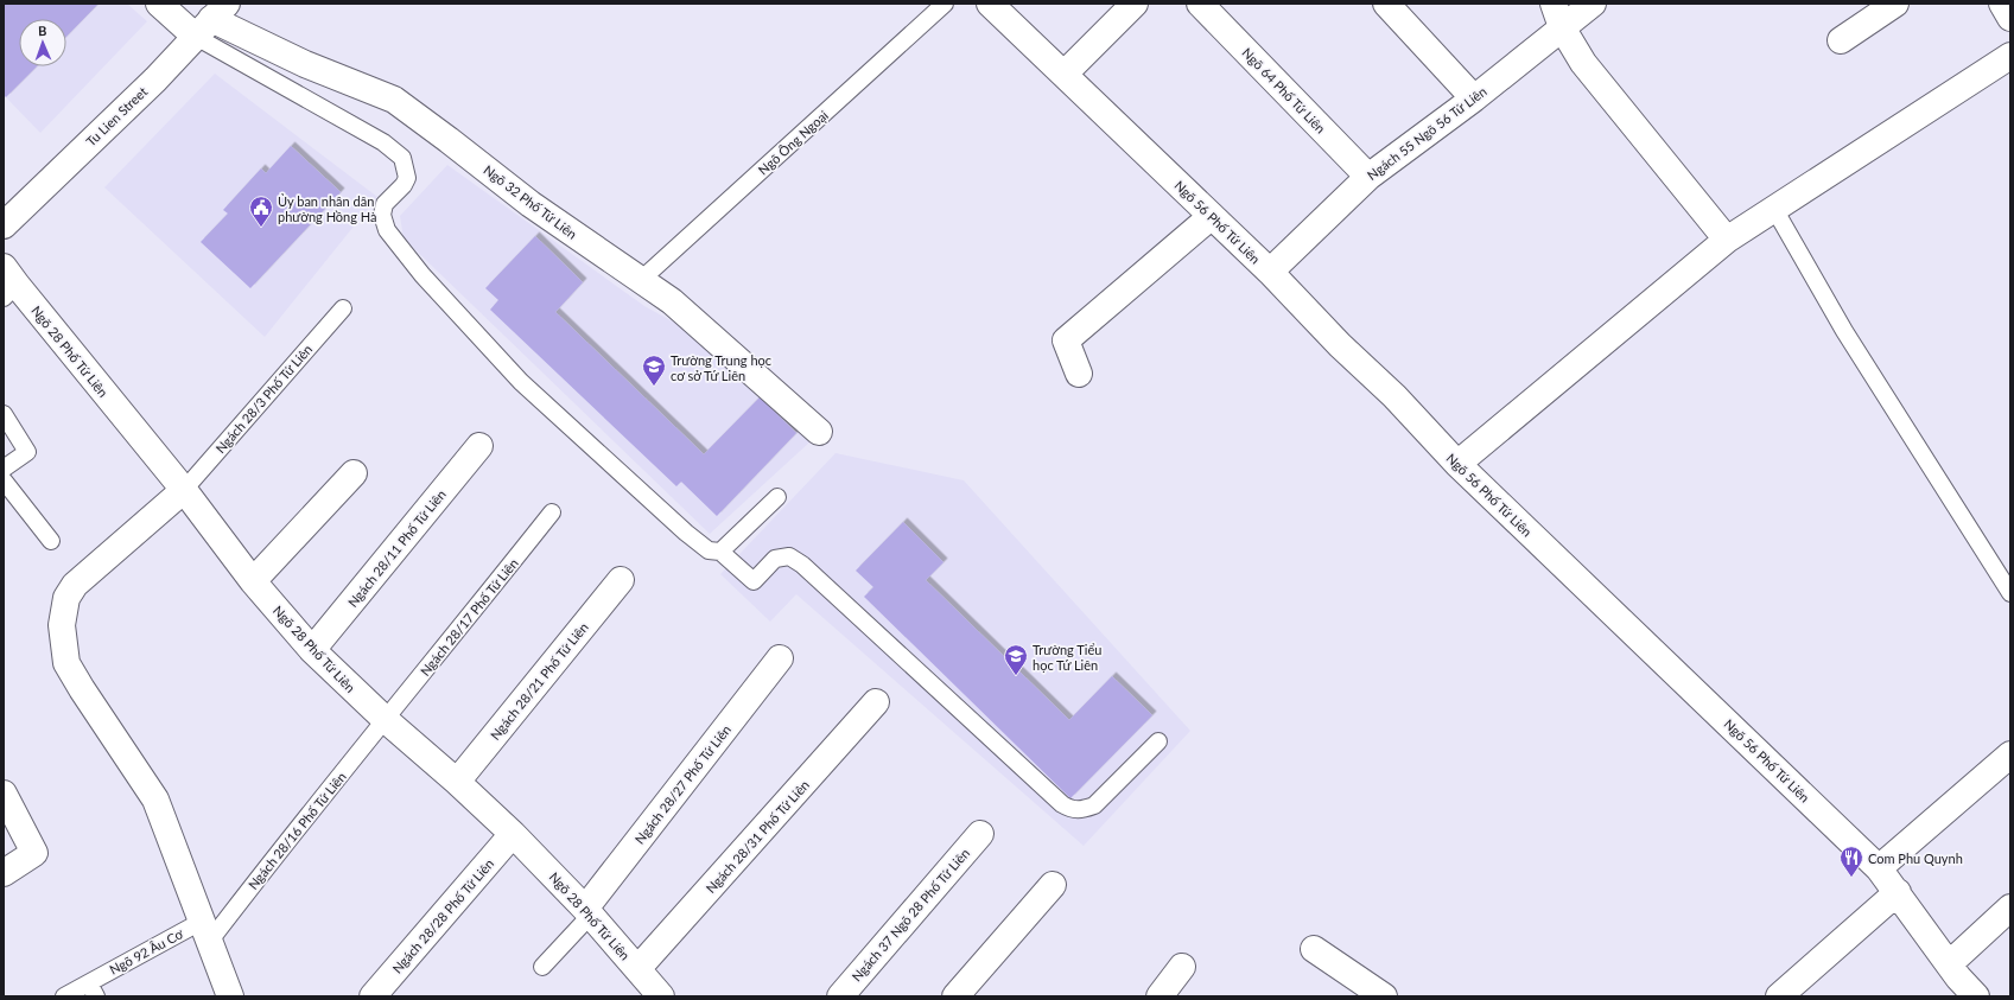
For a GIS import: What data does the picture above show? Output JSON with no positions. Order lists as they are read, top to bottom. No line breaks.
{"streets":{"street":["Ngõ 64 Phố Tứ Liên","Tu Lien Street","Ngách 55 Ngõ 56 Tứ Liên","Ngõ 32 Phố Tứ Liên","Ngõ 56 Phố Tứ Liên","Ngõ 28 Phố Tứ Liên","Ngách 28/11 Phố Tứ Liên","Ngách 28/21 Phố Tứ Liên","Ngách 28/27 Phố Tứ Liên","Ngách 28/31 Phố Tứ Liên","Ngách 37 Ngõ 28 Phố Tứ Liên","Ngách 28/28 Phố Tứ Liên"],"lane":["Ngõ Ông Ngoại","Ngách 28/3 Phố Tứ Liên","Ngách 28/17 Phố Tứ Liên","Ngách 28/16 Phố Tứ Liên","Ngõ 92 Âu Cơ"]},"crossings":[["Ngõ 64 Phố Tứ Liên","Ngách 55 Ngõ 56 Tứ Liên"],["Tu Lien Street","Ngõ 32 Phố Tứ Liên"],["Ngách 55 Ngõ 56 Tứ Liên","Ngõ 56 Phố Tứ Liên"],["Ngõ Ông Ngoại","Ngõ 32 Phố Tứ Liên"],["Ngõ 28 Phố Tứ Liên","Ngách 28/3 Phố Tứ Liên"],["Ngõ 28 Phố Tứ Liên","Ngách 28/11 Phố Tứ Liên"],["Ngõ 28 Phố Tứ Liên","Ngách 28/17 Phố Tứ Liên"],["Ngõ 28 Phố Tứ Liên","Ngách 28/21 Phố Tứ Liên"],["Ngõ 28 Phố Tứ Liên","Ngách 28/27 Phố Tứ Liên"],["Ngõ 28 Phố Tứ Liên","Ngách 28/16 Phố Tứ Liên"],["Ngõ 28 Phố Tứ Liên","Ngách 28/31 Phố Tứ Liên"],["Ngõ 28 Phố Tứ Liên","Ngách 28/28 Phố Tứ Liên"],["Ngách 28/17 Phố Tứ Liên","Ngách 28/16 Phố Tứ Liên"],["Ngách 28/16 Phố Tứ Liên","Ngõ 92 Âu Cơ"]],"places":{"public building":["Ủy ban nhân dân phường Hồng Hà"],"school or university":["Trường Trung học cơ sở Tứ Liên","Trường Tiểu học Tứ Liên"],"restaurant":["Com Phu Quynh"]},"north":"top"}
